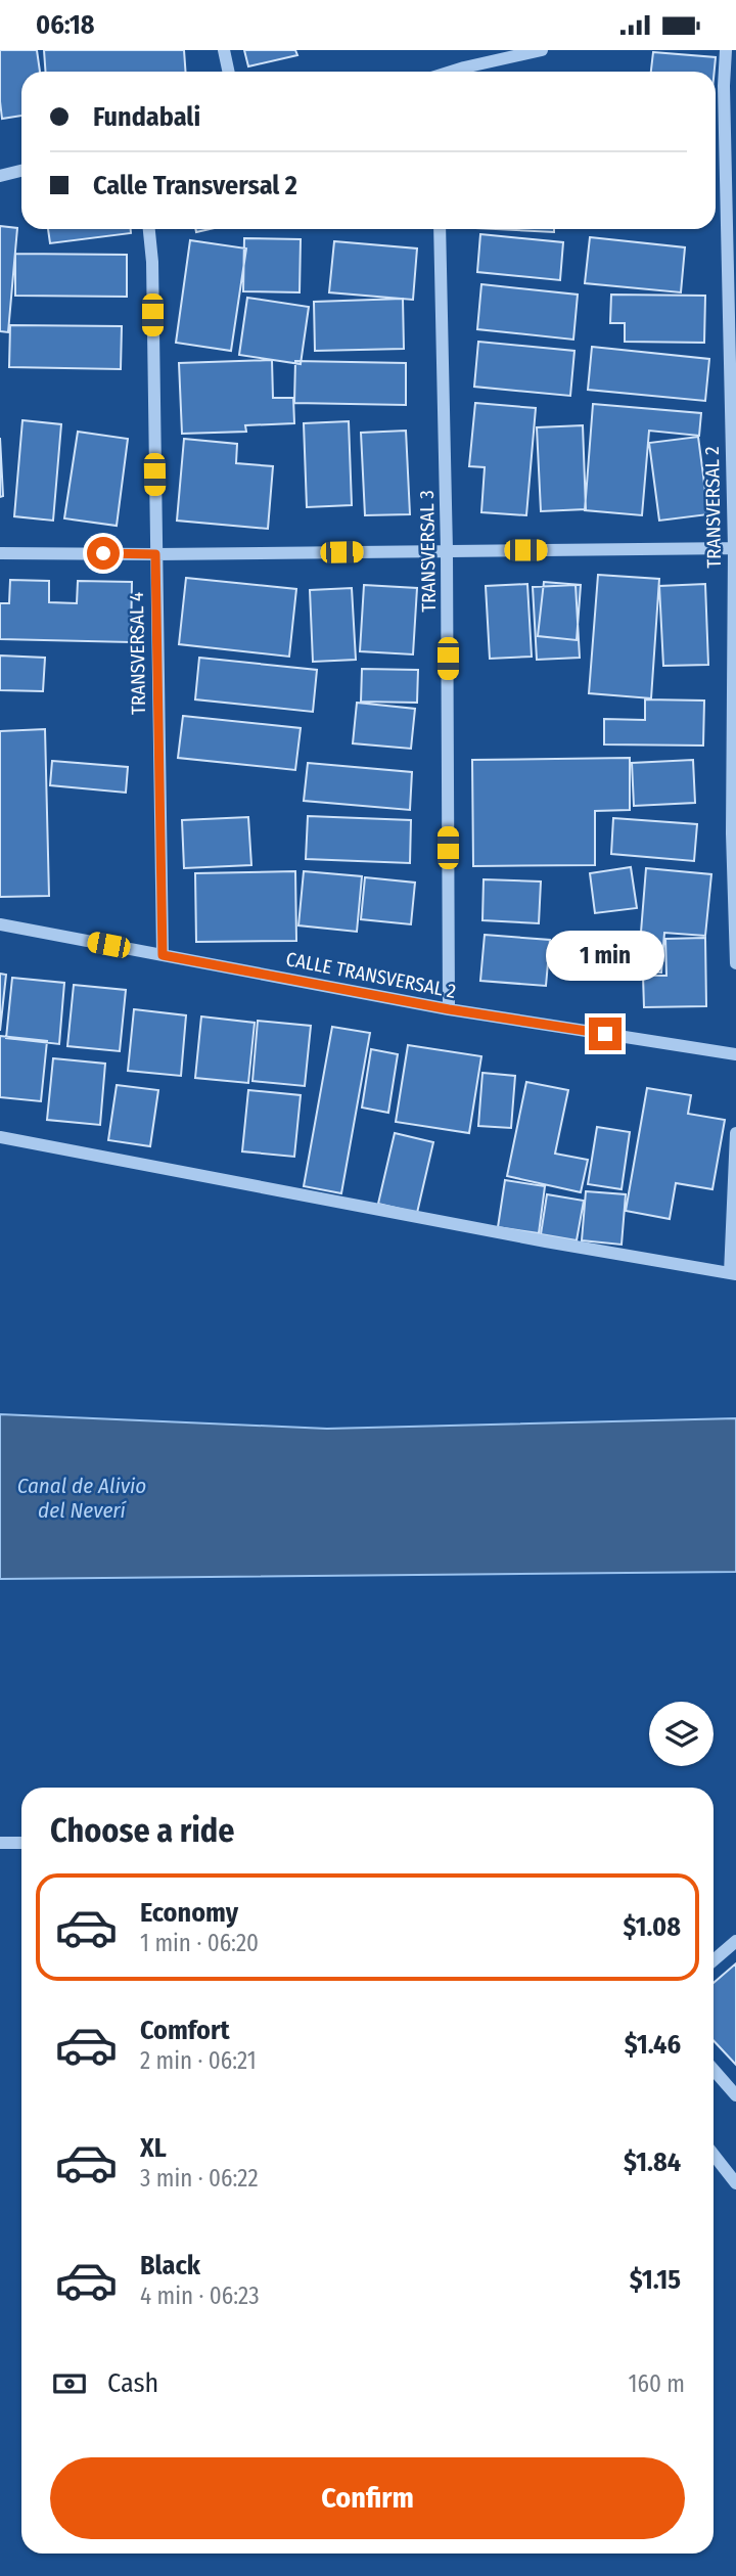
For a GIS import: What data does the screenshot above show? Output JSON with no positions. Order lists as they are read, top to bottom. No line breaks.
{"streets":{"street":["TRANSVERSAL 2","TRANSVERSAL 3","TRANSVERSAL 4","CALLE TRANSVERSAL 2"]},"crossings":[["TRANSVERSAL 3","CALLE TRANSVERSAL 2"],["TRANSVERSAL 4","CALLE TRANSVERSAL 2"]],"water":["Canal de Alivio del Neverí"],"page":{"status":"06:18","banner":["Fundabali","Calle Transversal 2"],"bubble":"1 min","heading":"Choose a ride","list":[{"name":"Economy","note":"1 min · 06:20","value":"$1.08"},{"name":"Comfort","note":"2 min · 06:21","value":"$1.46"},{"name":"XL","note":"3 min · 06:22","value":"$1.84"},{"name":"Black","note":"4 min · 06:23","value":"$1.15"}],"pay":["Cash","160 m"],"buttons":"Confirm"}}
